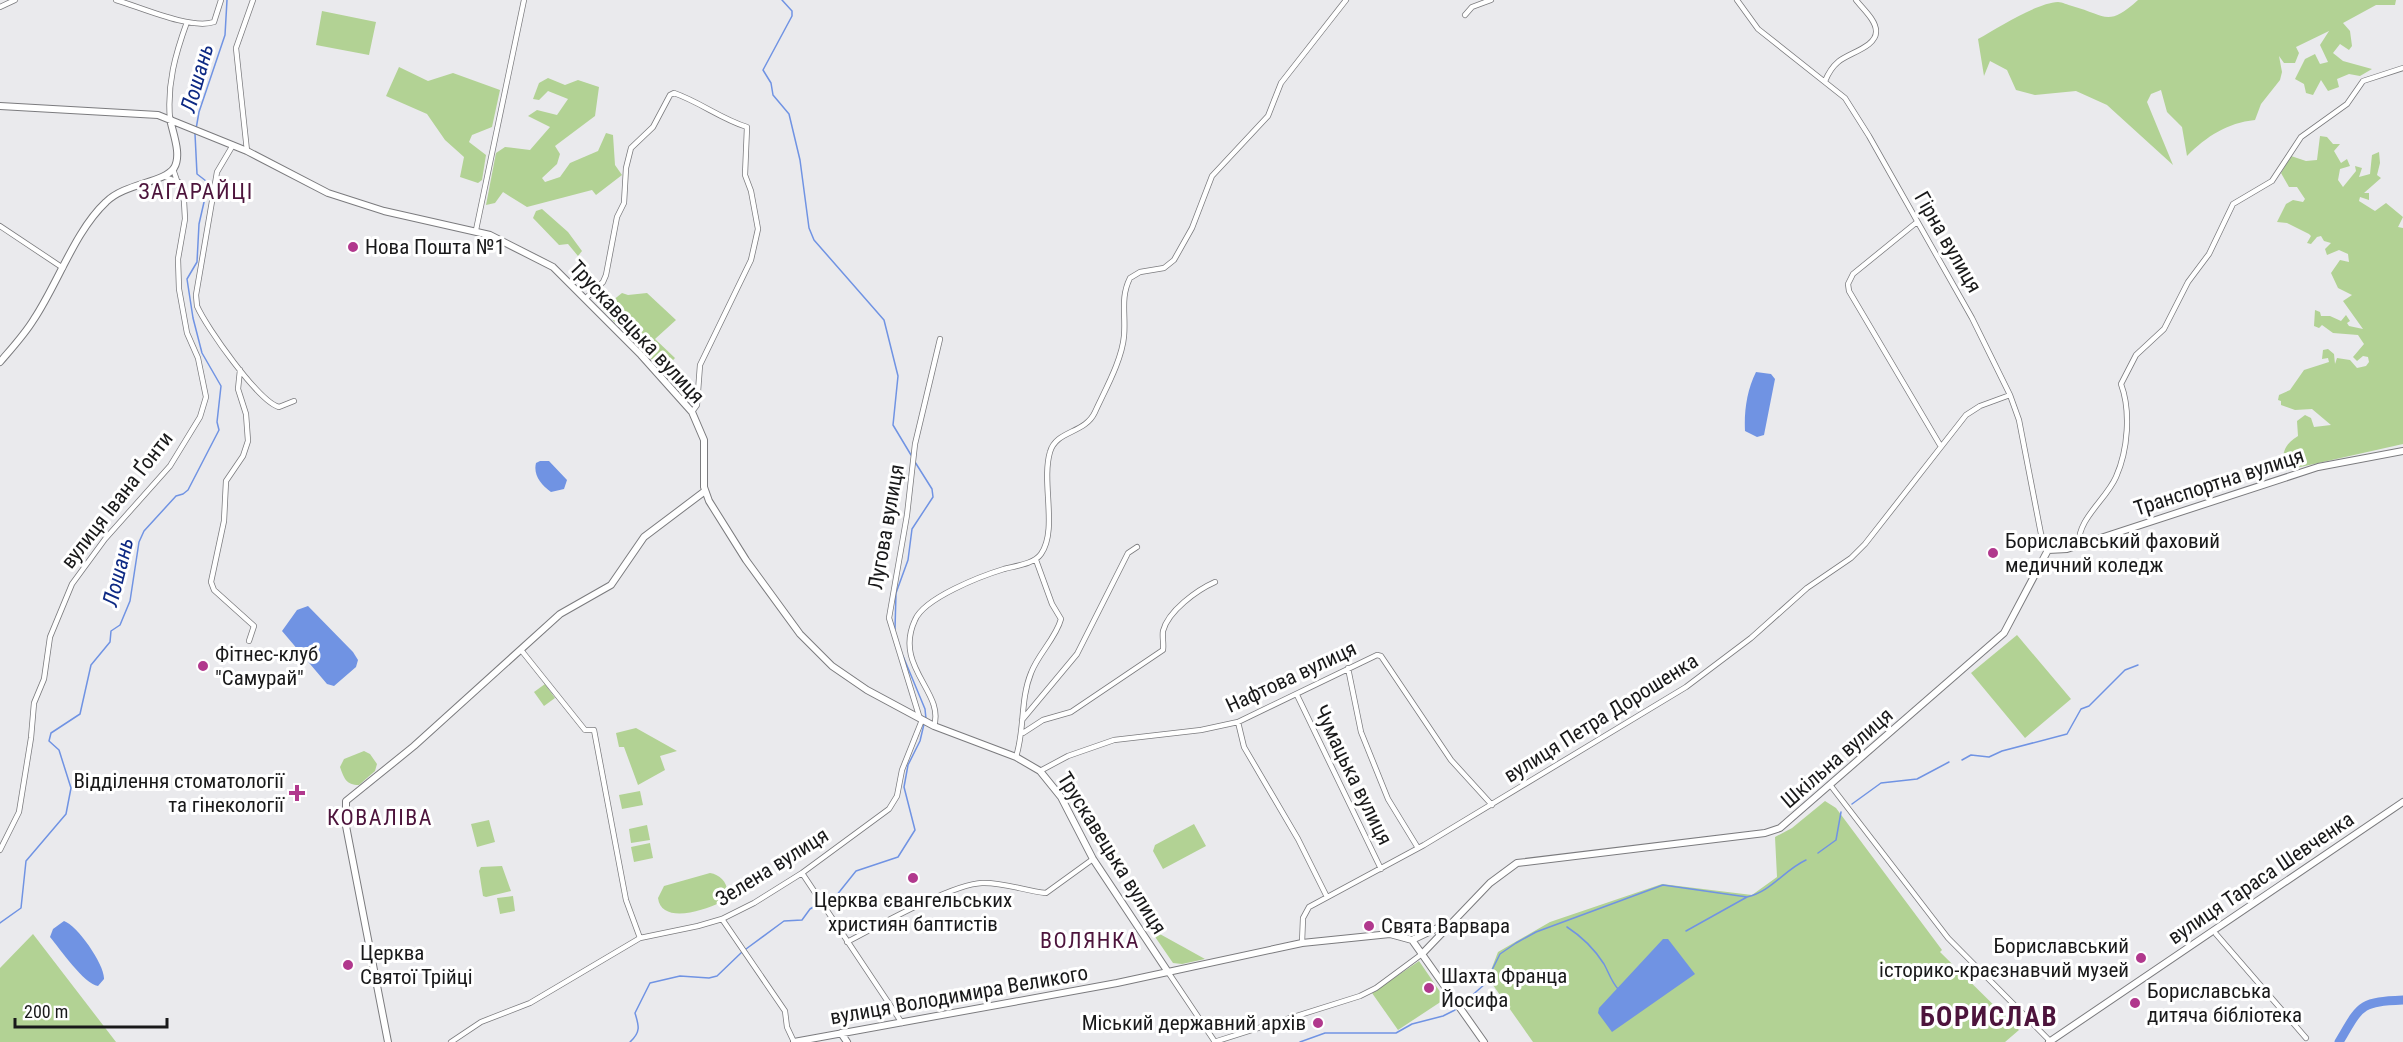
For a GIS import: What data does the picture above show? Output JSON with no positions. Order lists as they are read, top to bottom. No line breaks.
{"streets":{"street":["Гірна вулиця","Трускавецька вулиця","Транспортна вулиця","вулиця Івана Ґонти","Лугова вулиця","Нафтова вулиця","вулиця Петра Дорошенка","Шкільна вулиця","Чумацька вулиця","Зелена вулиця","вулиця Тараса Шевченка","вулиця Володимира Великого"]},"crossings":[["Гірна вулиця","Транспортна вулиця"],["Гірна вулиця","вулиця Петра Дорошенка"],["Гірна вулиця","Шкільна вулиця"],["Трускавецька вулиця","Лугова вулиця"],["Трускавецька вулиця","Нафтова вулиця"],["Трускавецька вулиця","Зелена вулиця"],["Трускавецька вулиця","вулиця Володимира Великого"],["Транспортна вулиця","Шкільна вулиця"],["Лугова вулиця","Зелена вулиця"],["Нафтова вулиця","вулиця Петра Дорошенка"],["Нафтова вулиця","Чумацька вулиця"],["вулиця Петра Дорошенка","Чумацька вулиця"],["вулиця Петра Дорошенка","вулиця Володимира Великого"],["Шкільна вулиця","вулиця Володимира Великого"]],"districts":["ЗАГАРАЙЦІ","КОВАЛІВА","ВОЛЯНКА","БОРИСЛАВ"],"water":["Лошань"],"places":{"other":["Нова Пошта №1","Бориславський фаховий медичний коледж","Фітнес-клуб \"Самурай\"","Церква євангельських християн баптистів","Свята Варвара","Бориславський історико-краєзнавчий музей","Церква Святої Трійці","Шахта Франца Йосифа","Бориславська дитяча бібліотека","Міський державний архів"],"health":["Відділення стоматології та гінекології"]},"scale_bar":"200 m"}
